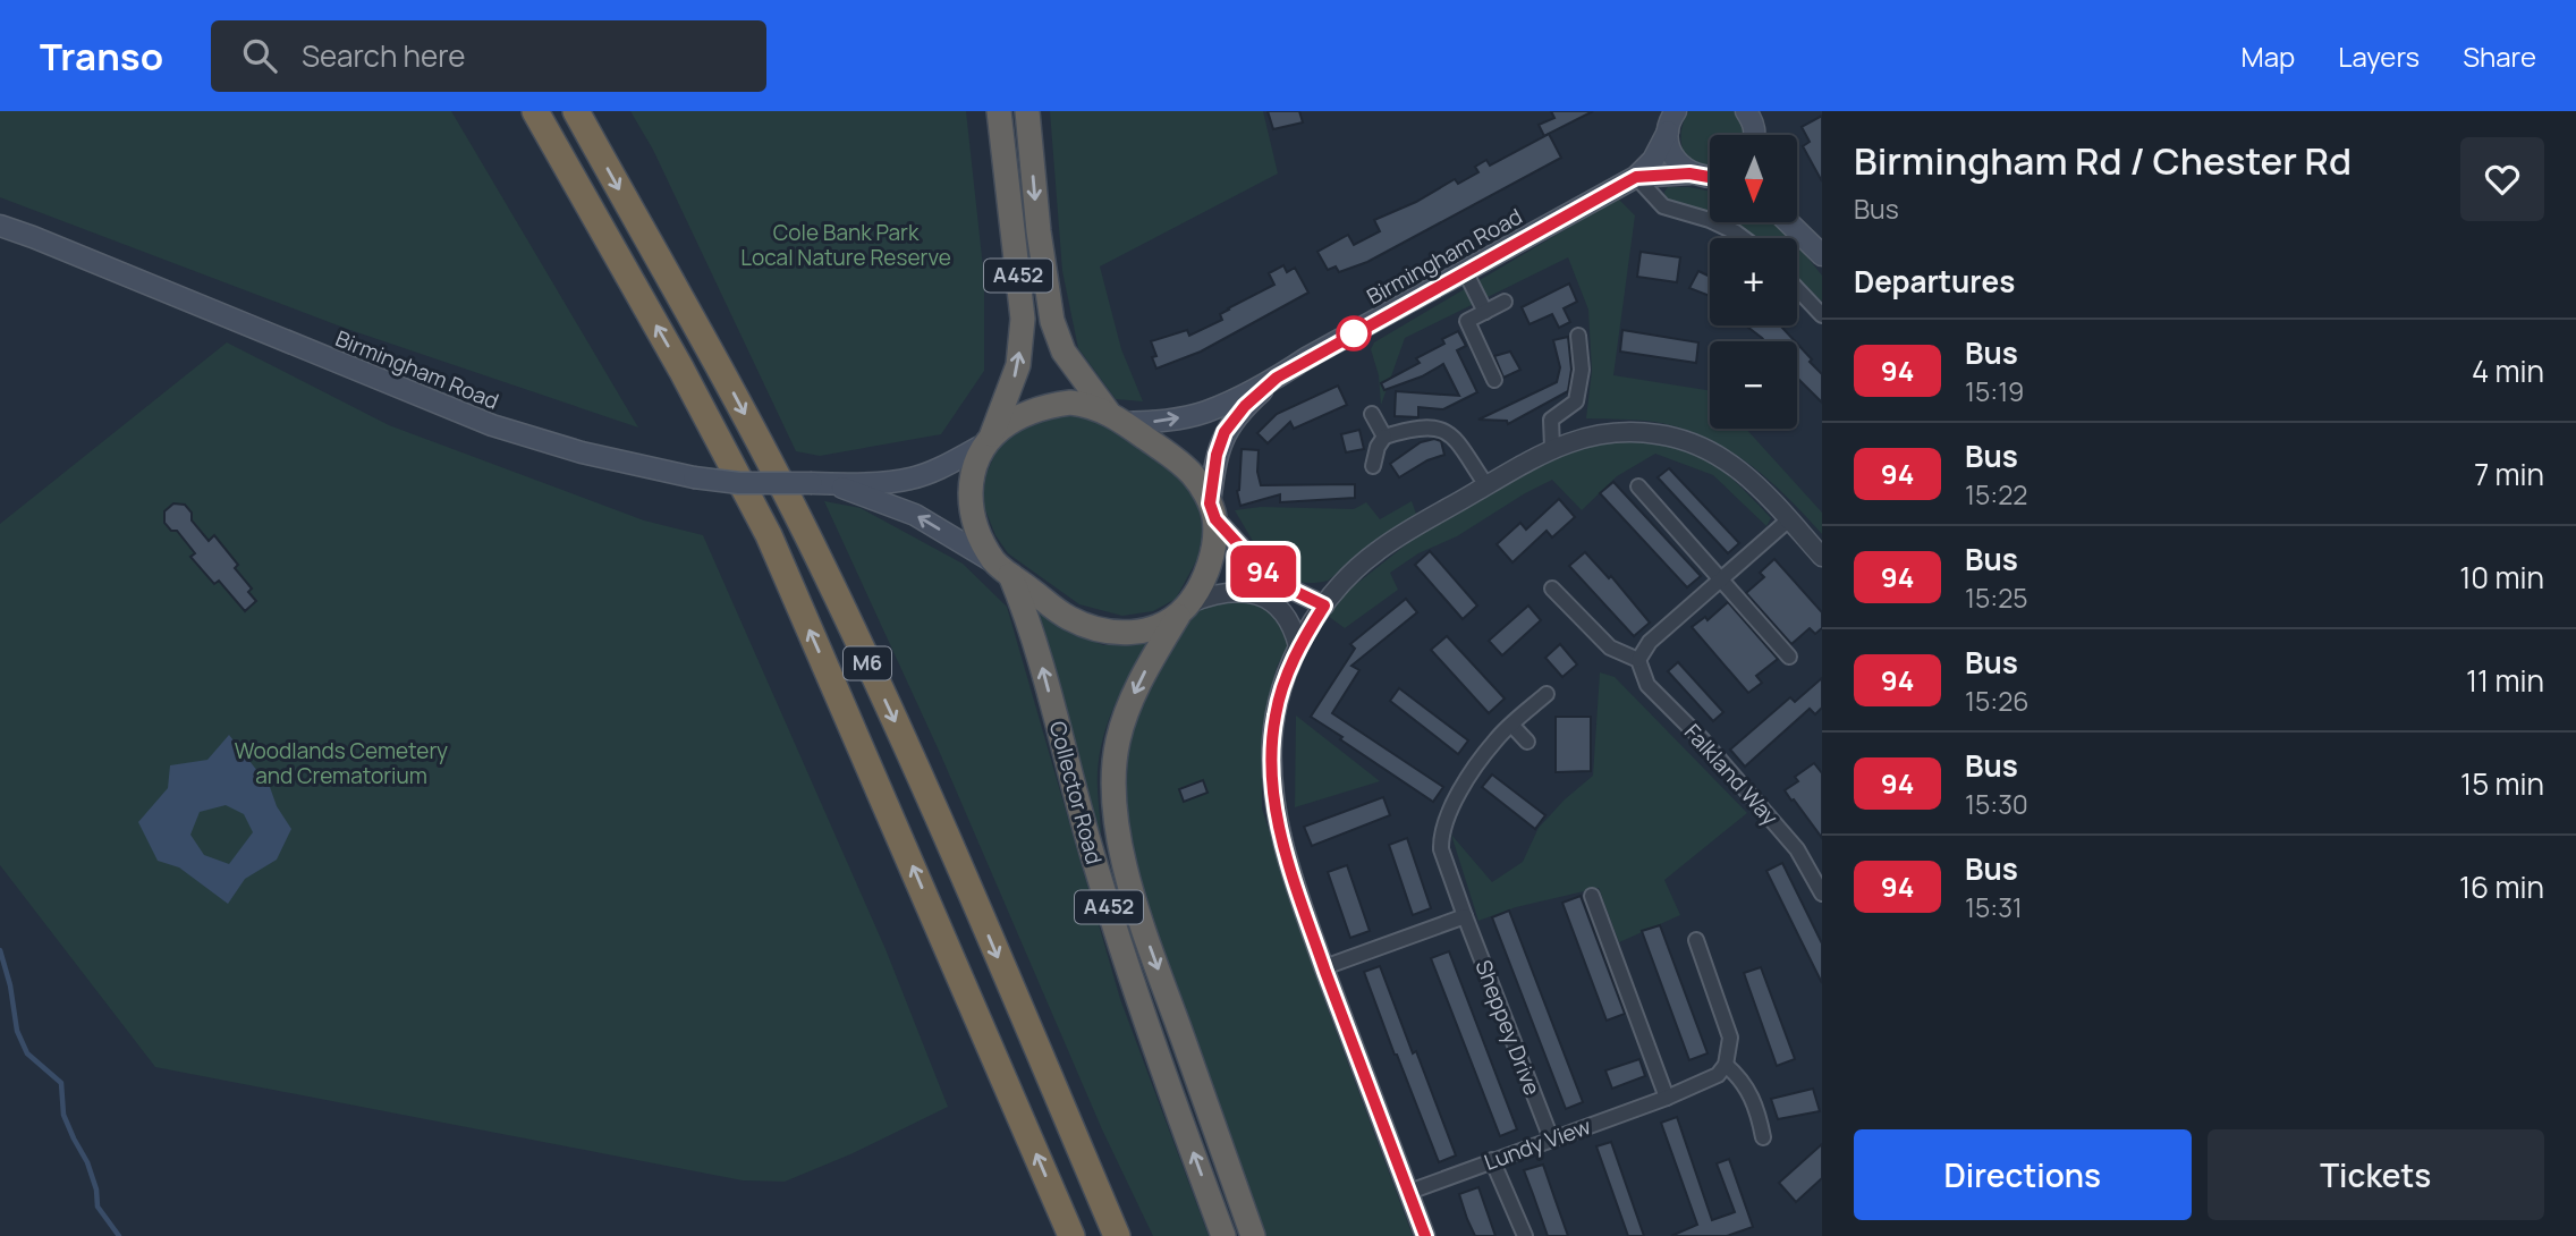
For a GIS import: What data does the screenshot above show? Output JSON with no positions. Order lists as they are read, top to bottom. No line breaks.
{"streets":{"highway":["A452","M6","Collector Road"],"main road":["Birmingham Road"],"street":["Falkland Way","Sheppey Drive","Lundy View"]},"crossings":[["Birmingham Road","A452"],["Birmingham Road","Collector Road"],["A452","Collector Road"],["Sheppey Drive","Lundy View"]],"parks":["Cole Bank Park Local Nature Reserve","Woodlands Cemetery and Crematorium"],"lines":["bus line 94"],"north":"bottom","page":{"header":"Transo","search":"Search here","nav":["Map","Layers","Share"],"on_map":"94","heading":[["Birmingham Rd / Chester Rd","Bus"],"Departures"],"map_buttons":["+","−"],"list":[{"mark":"94","name":"Bus","note":"15:19","value":"4 min"},{"mark":"94","name":"Bus","note":"15:22","value":"7 min"},{"mark":"94","name":"Bus","note":"15:25","value":"10 min"},{"mark":"94","name":"Bus","note":"15:26","value":"11 min"},{"mark":"94","name":"Bus","note":"15:30","value":"15 min"},{"mark":"94","name":"Bus","note":"15:31","value":"16 min"}],"buttons":["Directions","Tickets"]}}
